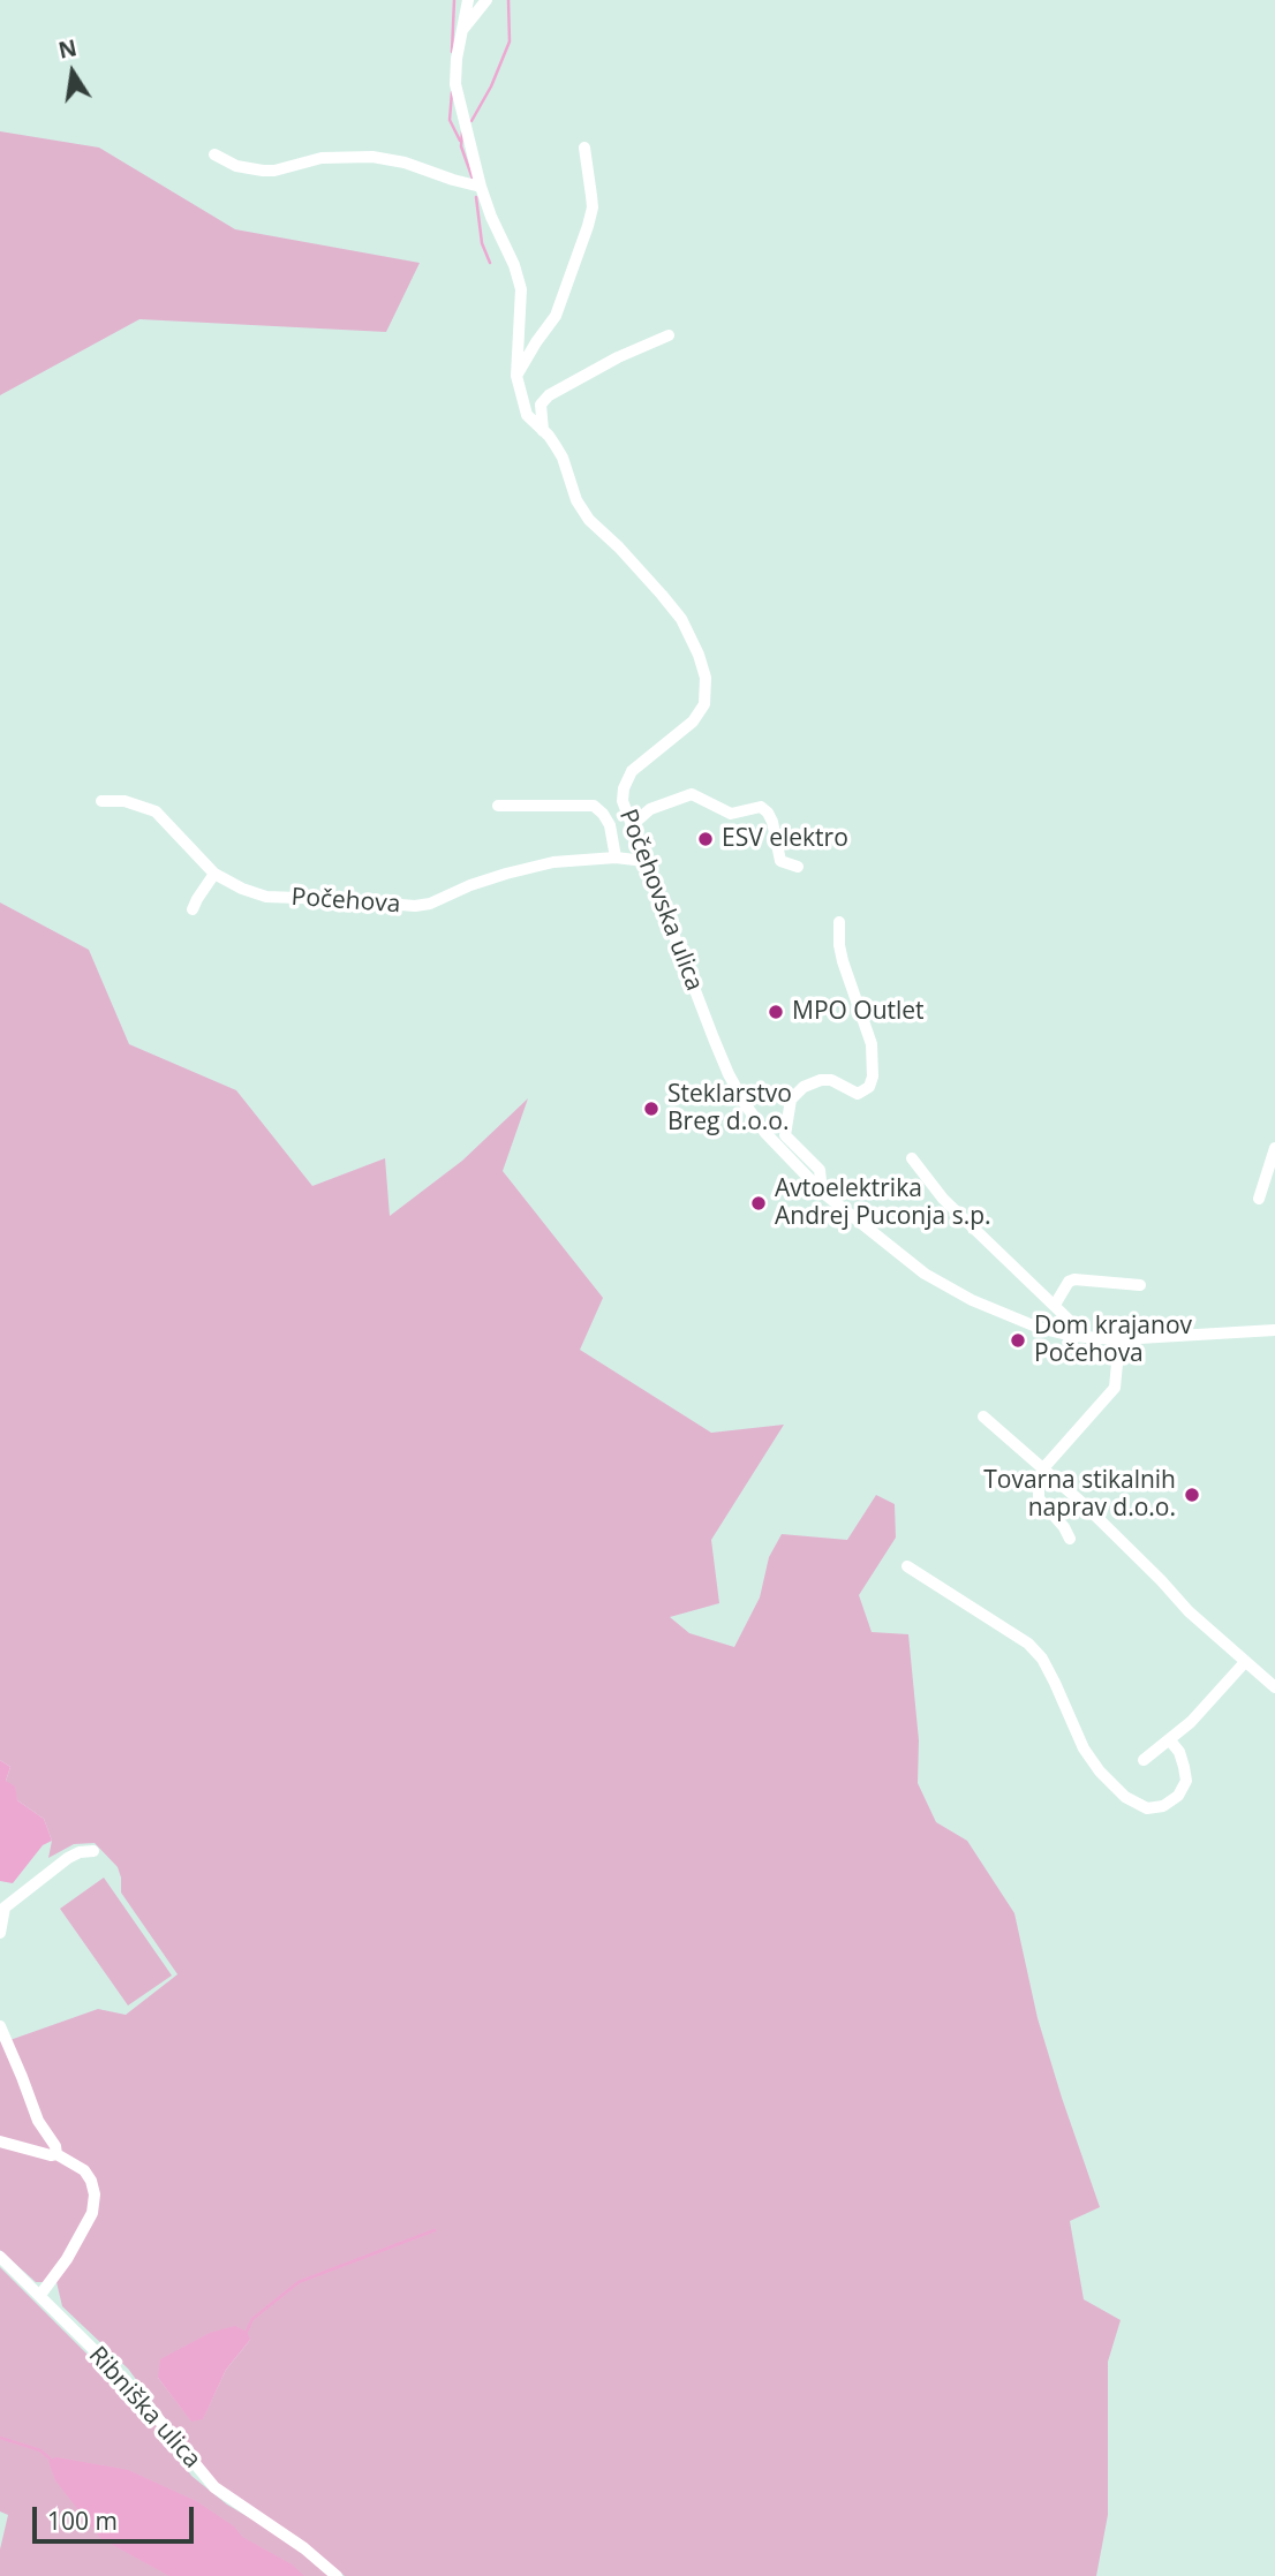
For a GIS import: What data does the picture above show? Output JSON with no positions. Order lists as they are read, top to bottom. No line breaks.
{"streets":{"street":["Počehovska ulica","Počehova","Ribniška ulica"]},"crossings":[["Počehovska ulica","Počehova"]],"places":["ESV elektro","MPO Outlet","Steklarstvo Breg d.o.o.","Avtoelektrika Andrej Puconja s.p.","Dom krajanov Počehova","Tovarna stikalnih naprav d.o.o."],"scale_bar":"100 m","north":"top"}
